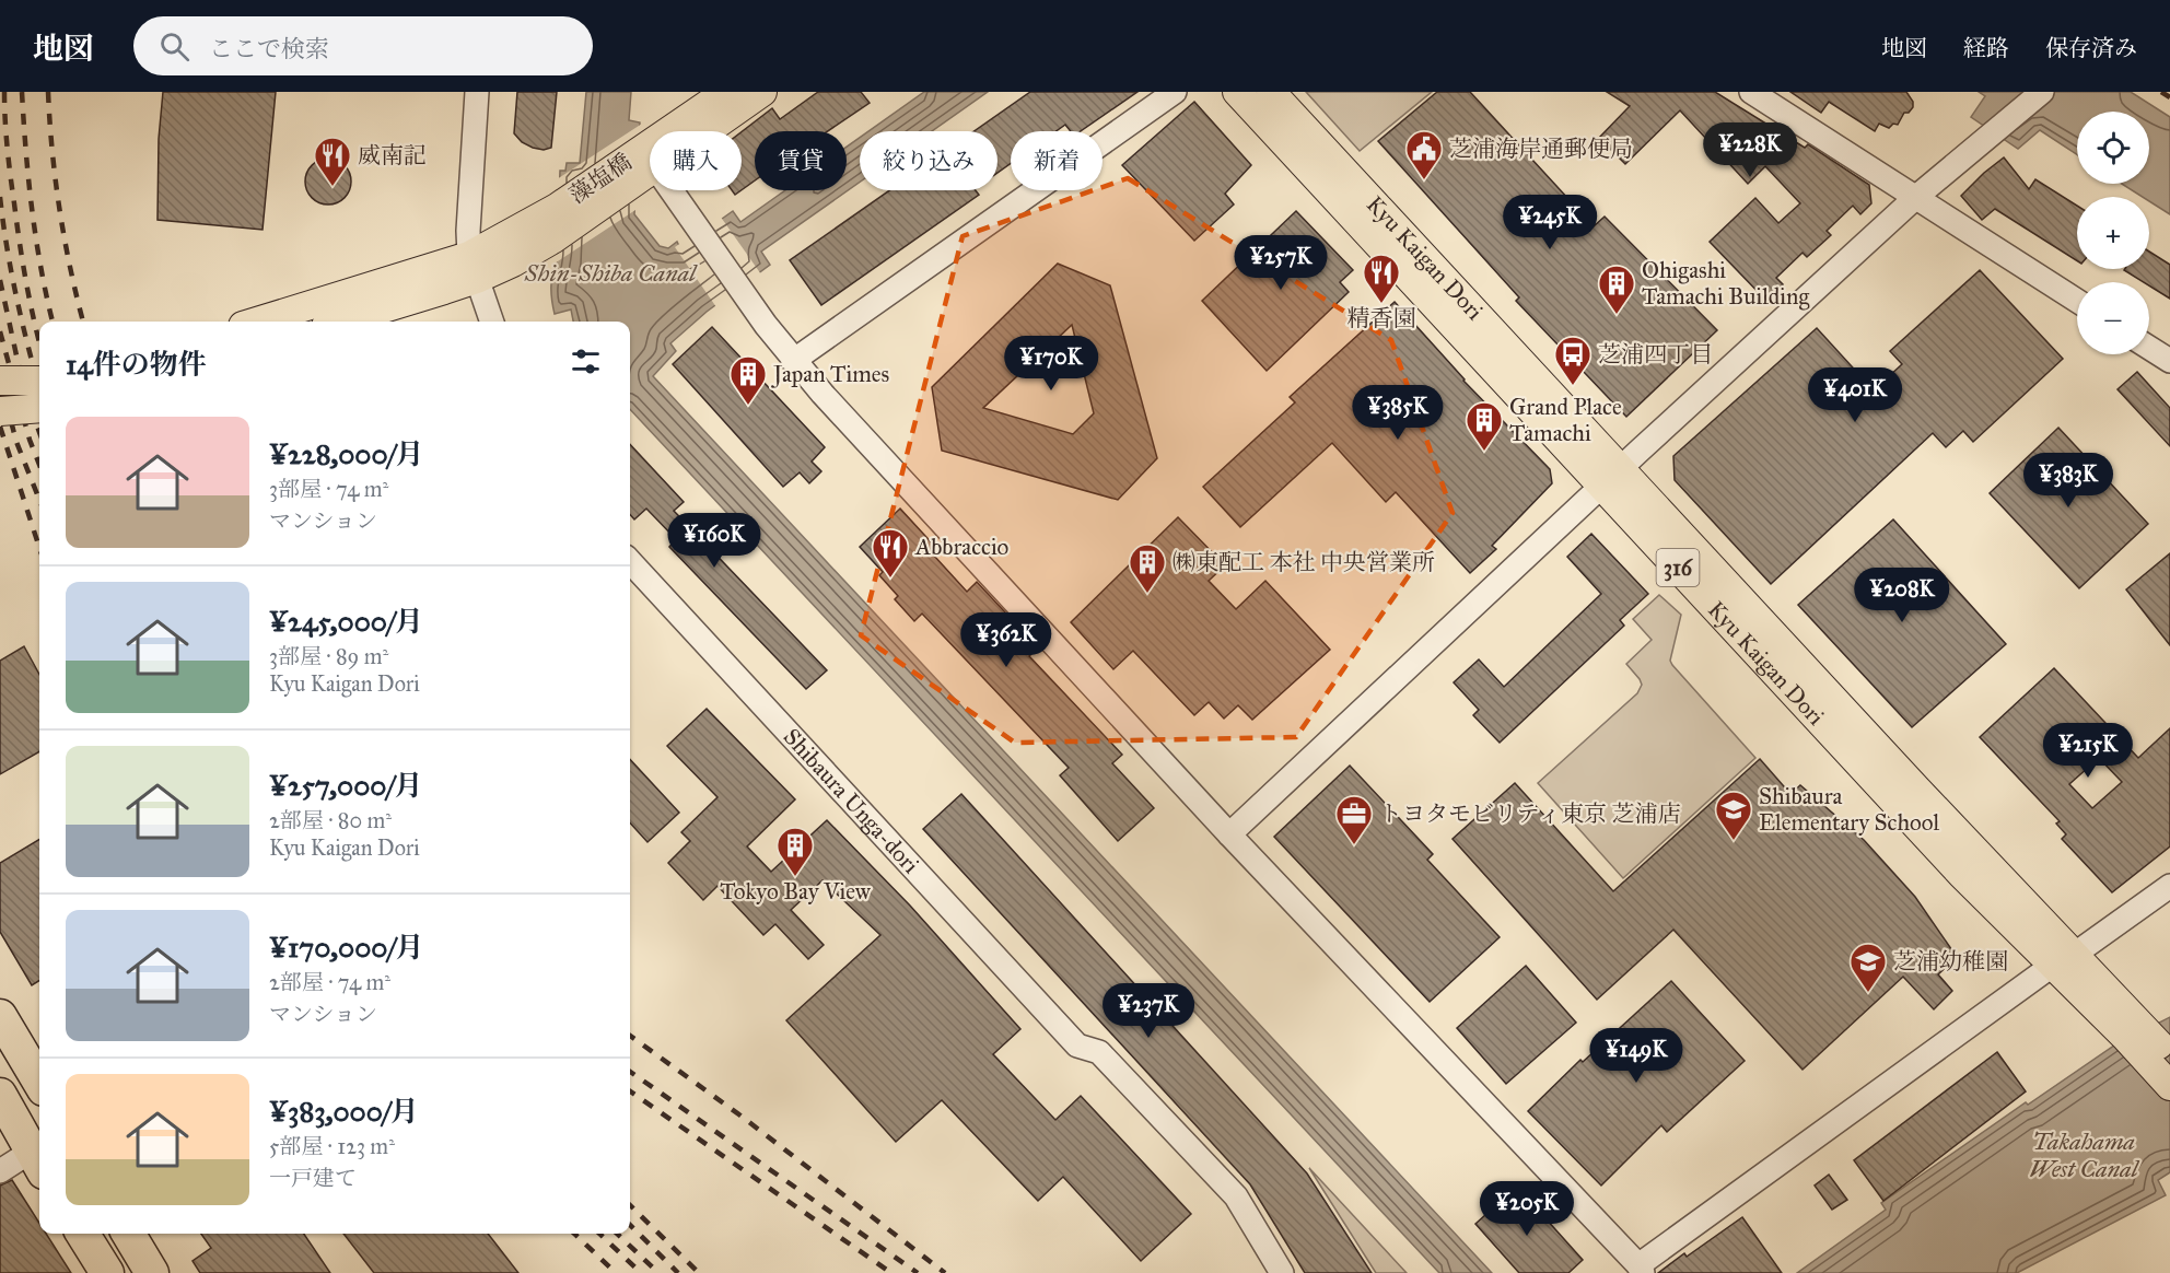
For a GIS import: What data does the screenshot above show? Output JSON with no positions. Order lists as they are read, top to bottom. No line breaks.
{"streets":{"main road":["藻塩橋","Kyu Kaigan Dori","316"],"street":["Shibaura Unga-dori"]},"water":["Shin-Shiba Canal","Takahama West Canal"],"places":{"public building":["芝浦海岸通郵便局"],"restaurant":["威南記","精香園","Abbraccio"],"building":["Ohigashi Tamachi Building","Japan Times","Grand Place Tamachi","㈱東配工 本社 中央営業所","Tokyo Bay View"],"bus stop":["芝浦四丁目"],"school or university":["Shibaura Elementary School","芝浦幼稚園"],"office":["トヨタモビリティ東京 芝浦店"]},"page":{"header":"地図","search":"ここで検索","nav":["地図","経路","保存済み"],"map_buttons":["+","−"],"price":["¥228K","¥245K","¥257K","¥170K","¥401K","¥385K","¥383K","¥160K","¥208K","¥362K","¥215K","¥237K","¥149K","¥205K"],"chip":["購入","賃貸","絞り込み","新着"],"heading":"14件の物件","list":[{"name":"¥228,000/月","note":"3部屋 · 74 m² · マンション"},{"name":"¥245,000/月","note":"3部屋 · 89 m² · Kyu Kaigan Dori"},{"name":"¥257,000/月","note":"2部屋 · 80 m² · Kyu Kaigan Dori"},{"name":"¥170,000/月","note":"2部屋 · 74 m² · マンション"},{"name":"¥383,000/月","note":"5部屋 · 123 m² · 一戸建て"}]}}
